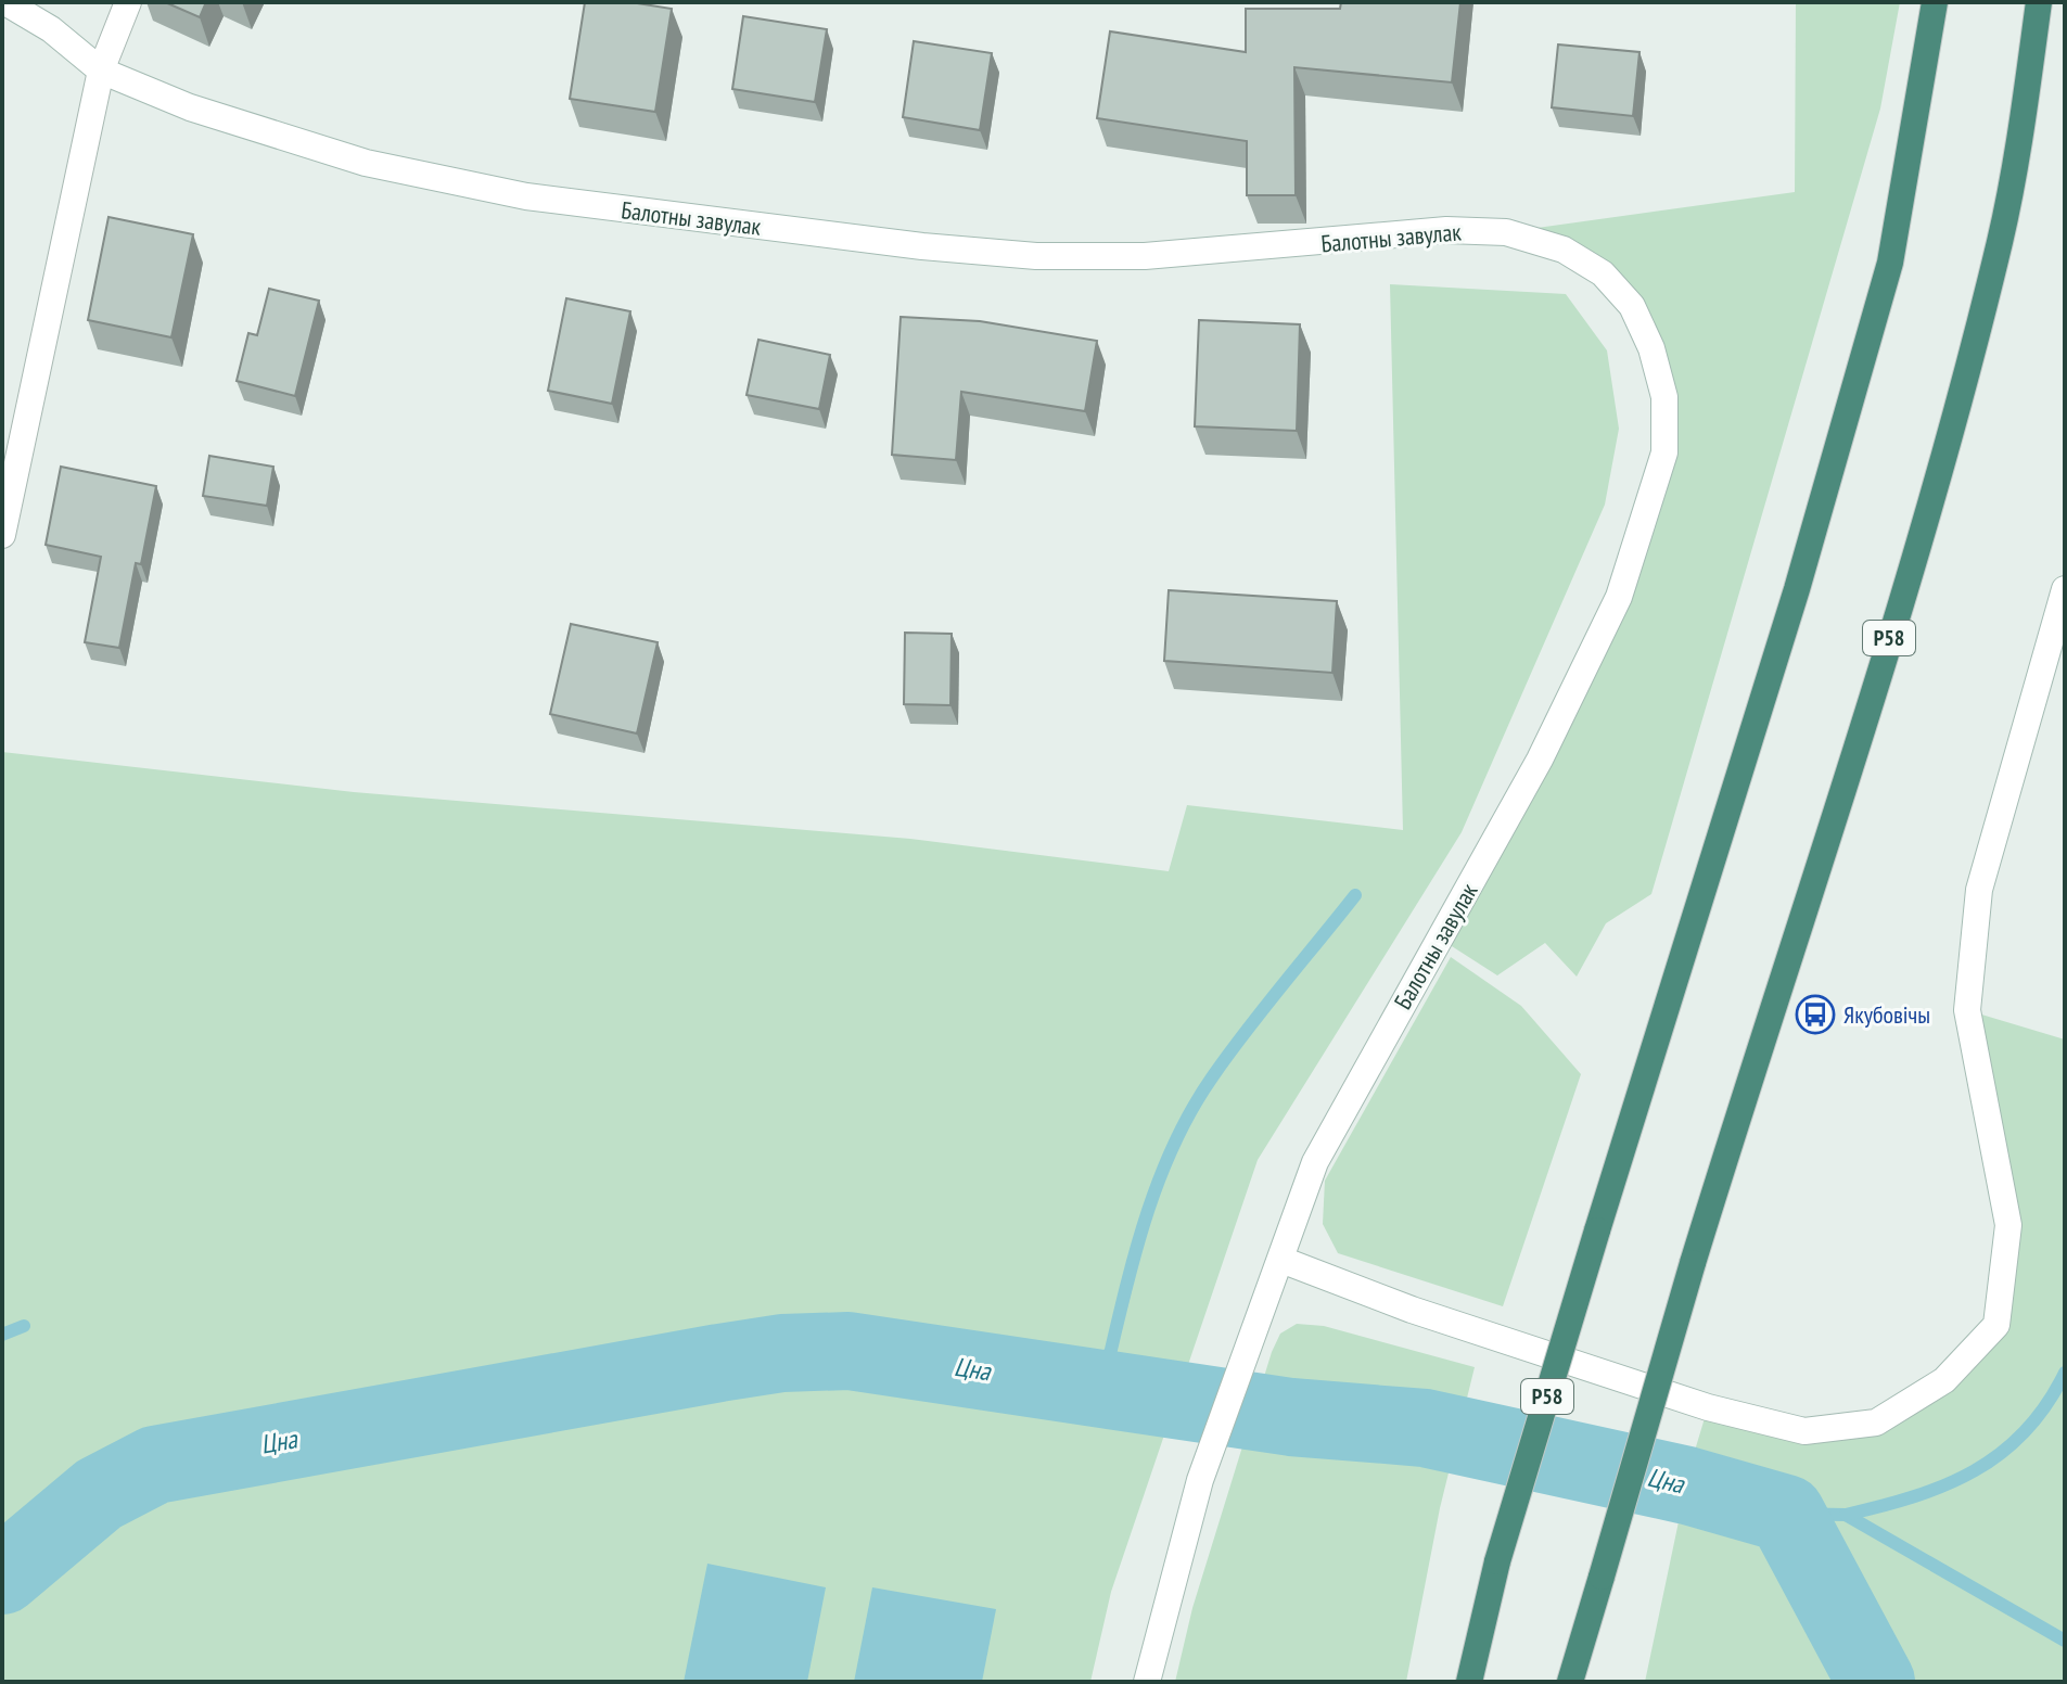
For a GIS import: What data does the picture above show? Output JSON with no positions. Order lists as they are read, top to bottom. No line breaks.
{"streets":{"highway":["Р58"],"main road":["Балотны завулак"]},"water":["Цна"],"places":{"bus stop":["Якубовічы"]}}
